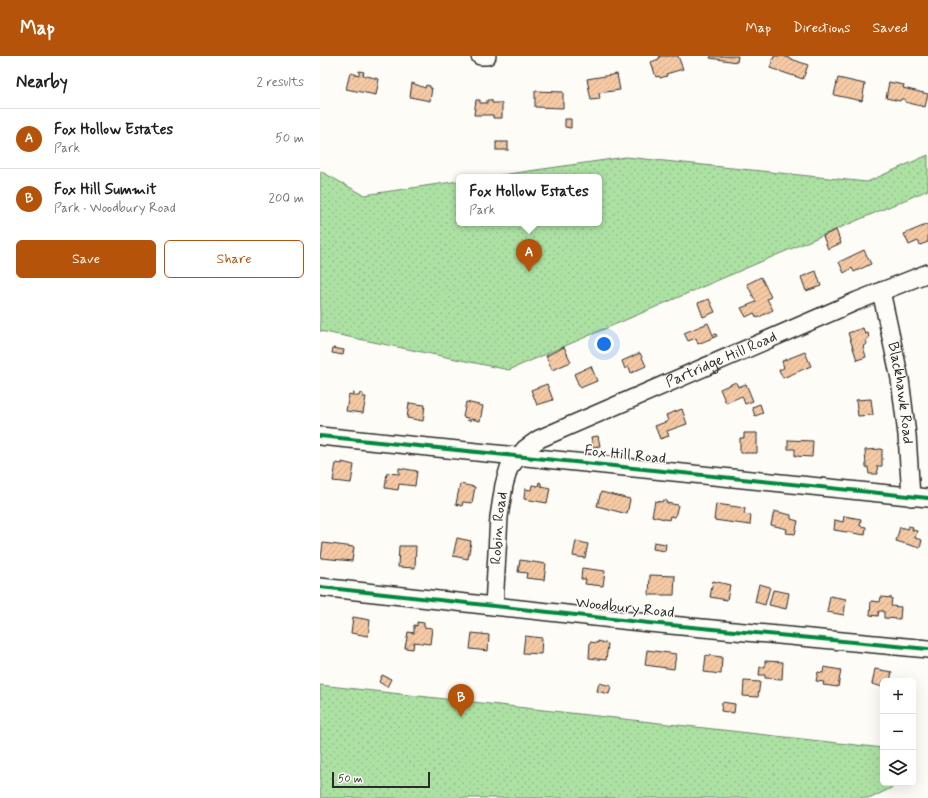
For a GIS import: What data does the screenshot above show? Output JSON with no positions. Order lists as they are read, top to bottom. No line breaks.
{"streets":{"street":["Partridge Hill Road","Blackhawk Road","Fox Hill Road","Robin Road","Woodbury Road"]},"crossings":[["Partridge Hill Road","Blackhawk Road"],["Partridge Hill Road","Fox Hill Road"],["Partridge Hill Road","Robin Road"],["Blackhawk Road","Fox Hill Road"],["Fox Hill Road","Robin Road"],["Robin Road","Woodbury Road"]],"scale_bar":"50 m","page":{"header":"Map","nav":["Map","Directions","Saved"],"heading":["Nearby","2 results"],"list":[{"mark":"A","name":"Fox Hollow Estates","note":"Park","value":"50 m"},{"mark":"B","name":"Fox Hill Summit","note":"Park · Woodbury Road","value":"200 m"}],"popup":["Fox Hollow Estates","Park"],"buttons":["Save","Share"],"pins":["A","B"],"map_buttons":["+","−"],"scale":"50 m"}}
